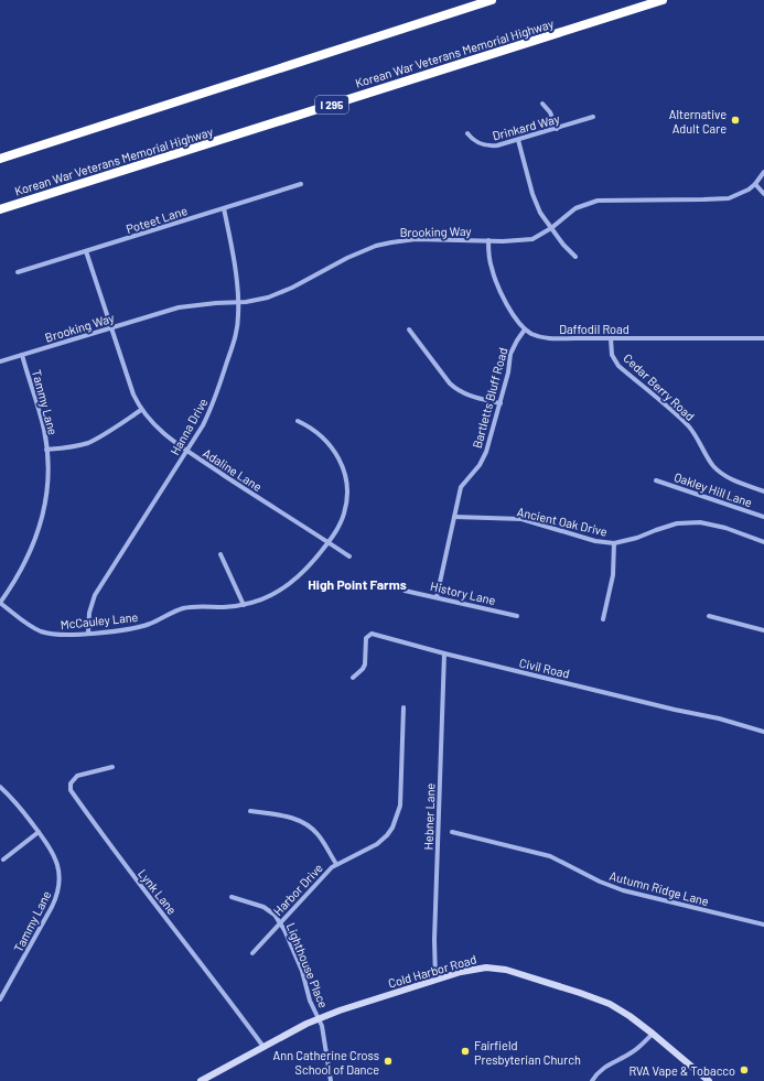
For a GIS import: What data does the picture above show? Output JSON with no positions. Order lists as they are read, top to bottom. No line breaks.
{"streets":{"highway":["Korean War Veterans Memorial Highway","I 295"],"main road":["Cold Harbor Road"],"street":["Drinkard Way","Poteet Lane","Brooking Way","Daffodil Road","Cedar Berry Road","Bartletts Bluff Road","Tammy Lane","Hanna Drive","Adaline Lane","Oakley Hill Lane","Ancient Oak Drive","History Lane","McCauley Lane","Civil Road","Hebner Lane","Autumn Ridge Lane","Harbor Drive","Lynk Lane","Lighthouse Place"]},"crossings":[["Poteet Lane","Hanna Drive"],["Poteet Lane","Adaline Lane"],["Brooking Way","Tammy Lane"],["Brooking Way","Hanna Drive"],["Brooking Way","Adaline Lane"],["Daffodil Road","Cedar Berry Road"],["Daffodil Road","Bartletts Bluff Road"],["Bartletts Bluff Road","Ancient Oak Drive"],["Bartletts Bluff Road","History Lane"],["Tammy Lane","McCauley Lane"],["Hanna Drive","Adaline Lane"],["Hanna Drive","McCauley Lane"],["Adaline Lane","McCauley Lane"],["Civil Road","Hebner Lane"],["Hebner Lane","Cold Harbor Road"],["Harbor Drive","Lighthouse Place"],["Lynk Lane","Cold Harbor Road"],["Lighthouse Place","Cold Harbor Road"]],"districts":["High Point Farms"],"places":["Alternative Adult Care","Fairfield Presbyterian Church","Ann Catherine Cross School of Dance","RVA Vape & Tobacco"]}
